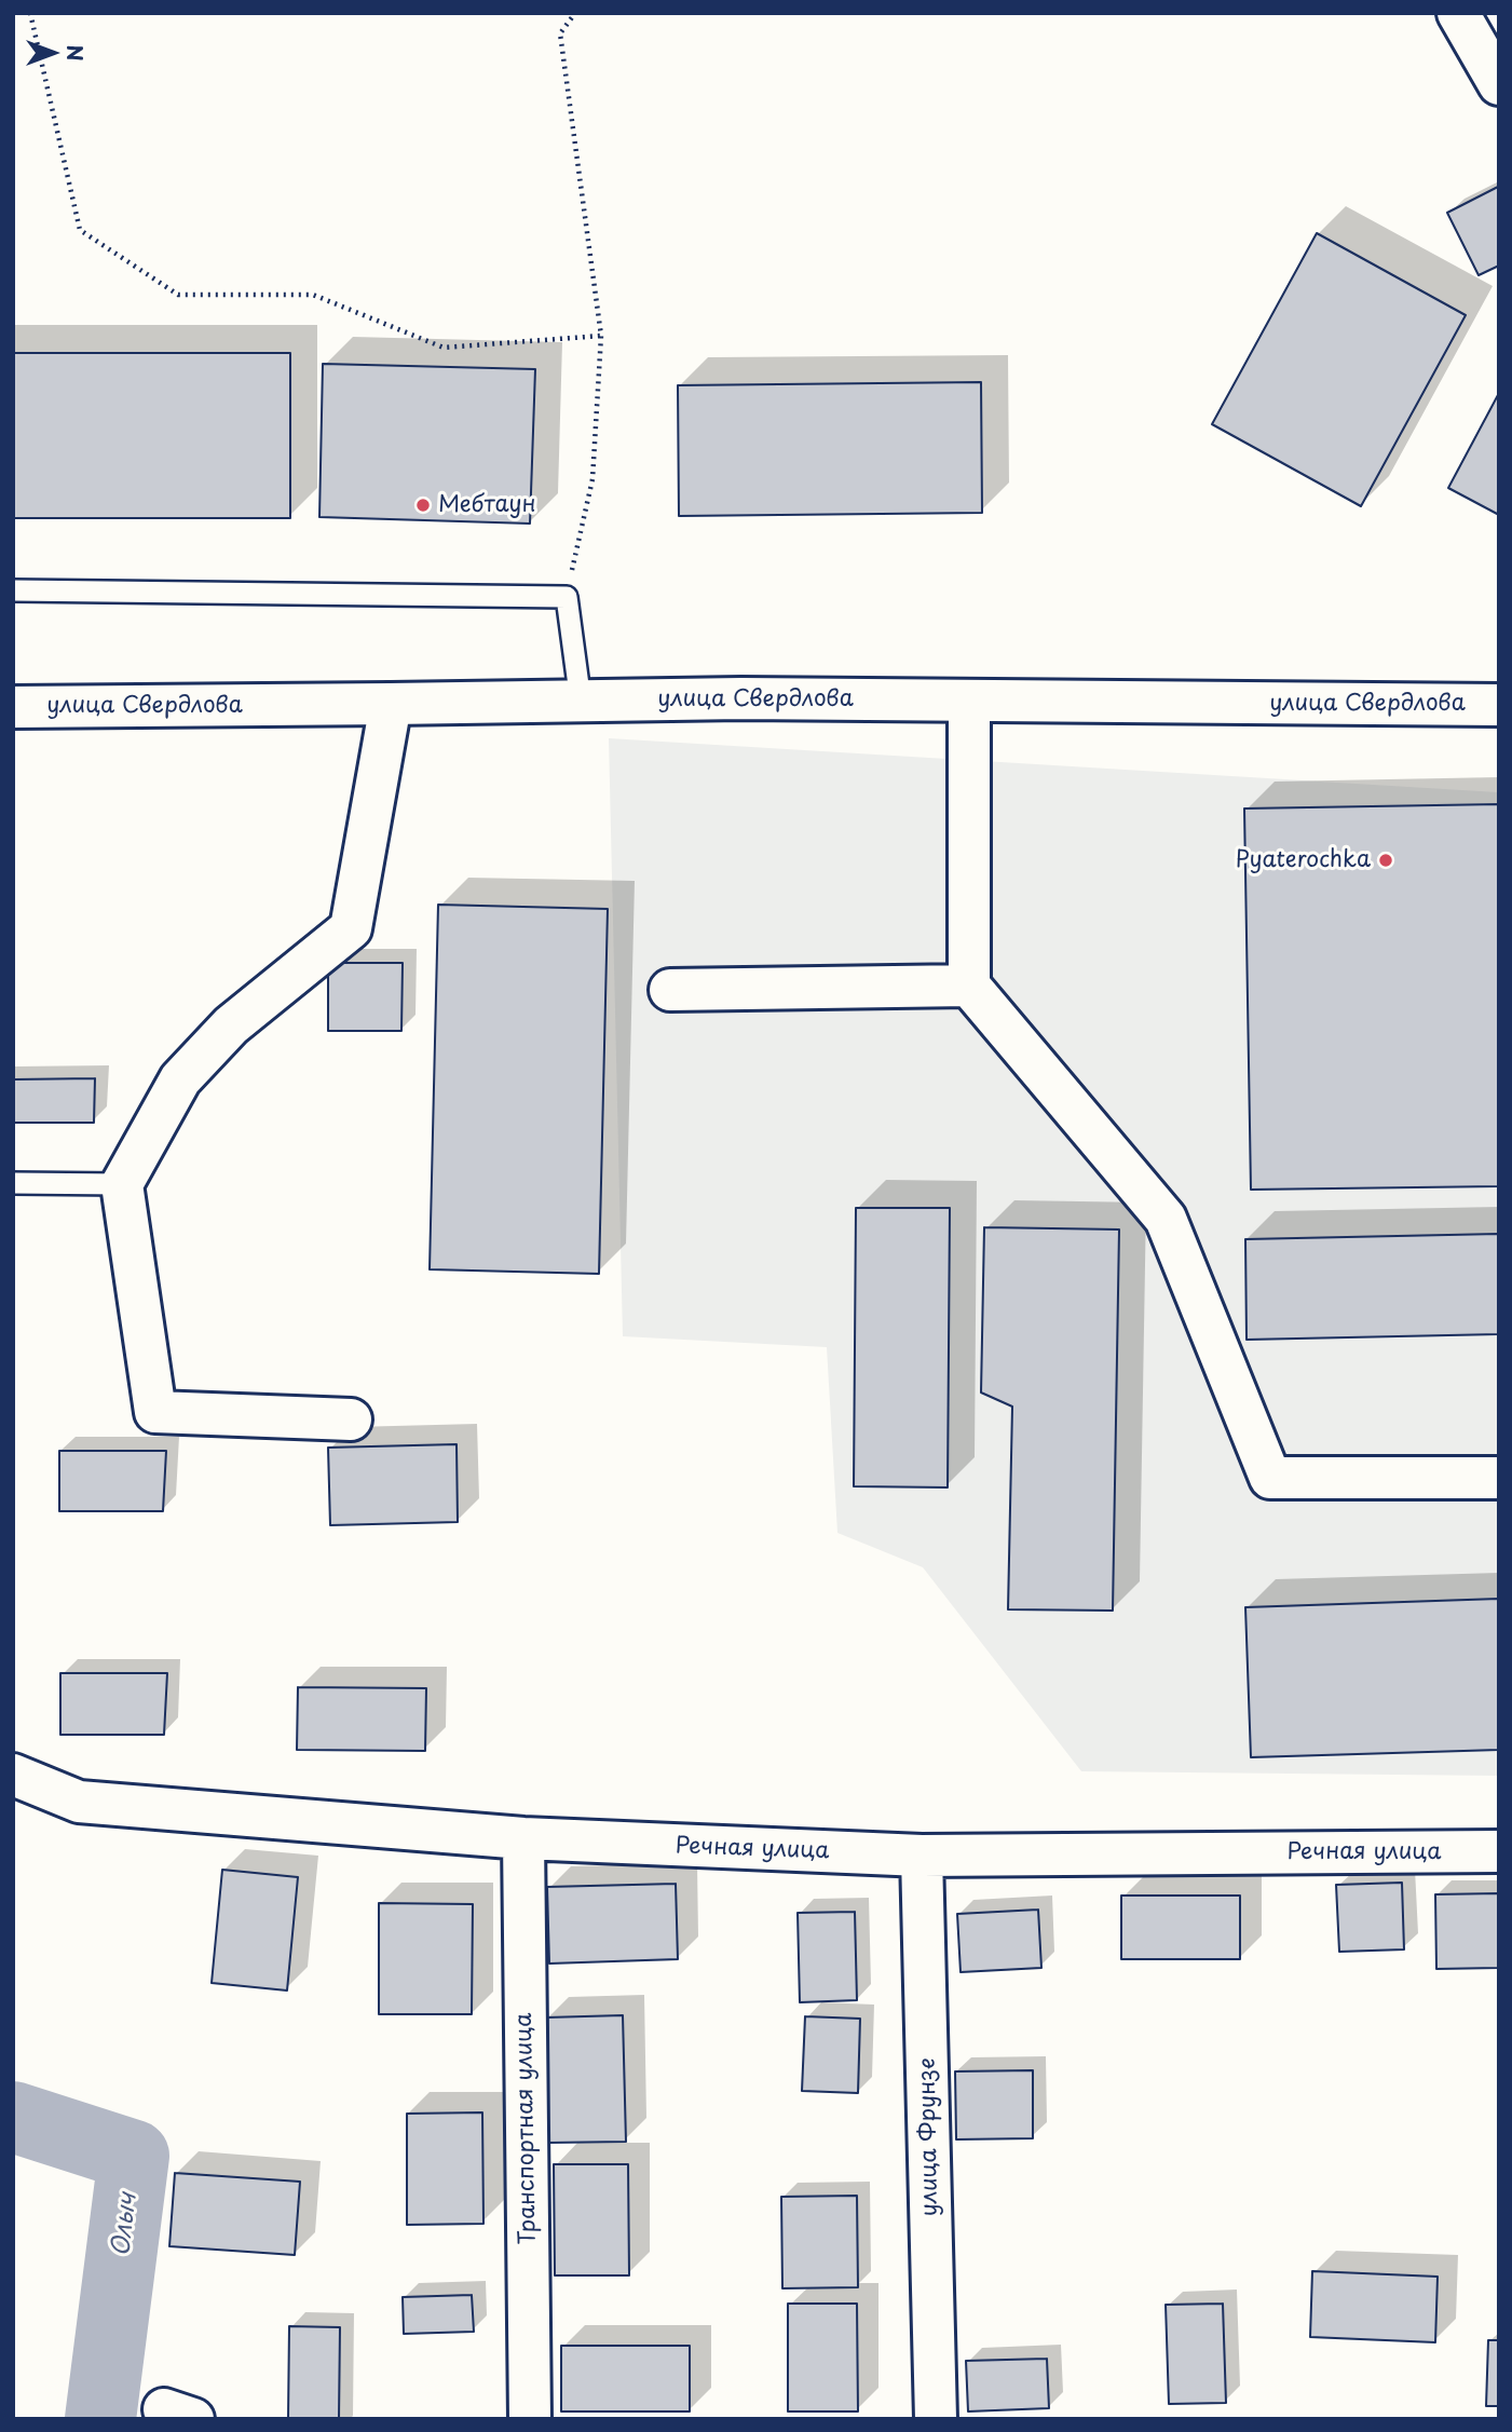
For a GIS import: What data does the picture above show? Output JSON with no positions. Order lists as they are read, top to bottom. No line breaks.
{"streets":{"street":["улица Свердлова","Речная улица","Транспортная улица","улица Фрунзе"]},"crossings":[["Речная улица","Транспортная улица"],["Речная улица","улица Фрунзе"]],"water":["Олыч"],"places":["Мебтаун","Pyaterochka"],"north":"right"}
